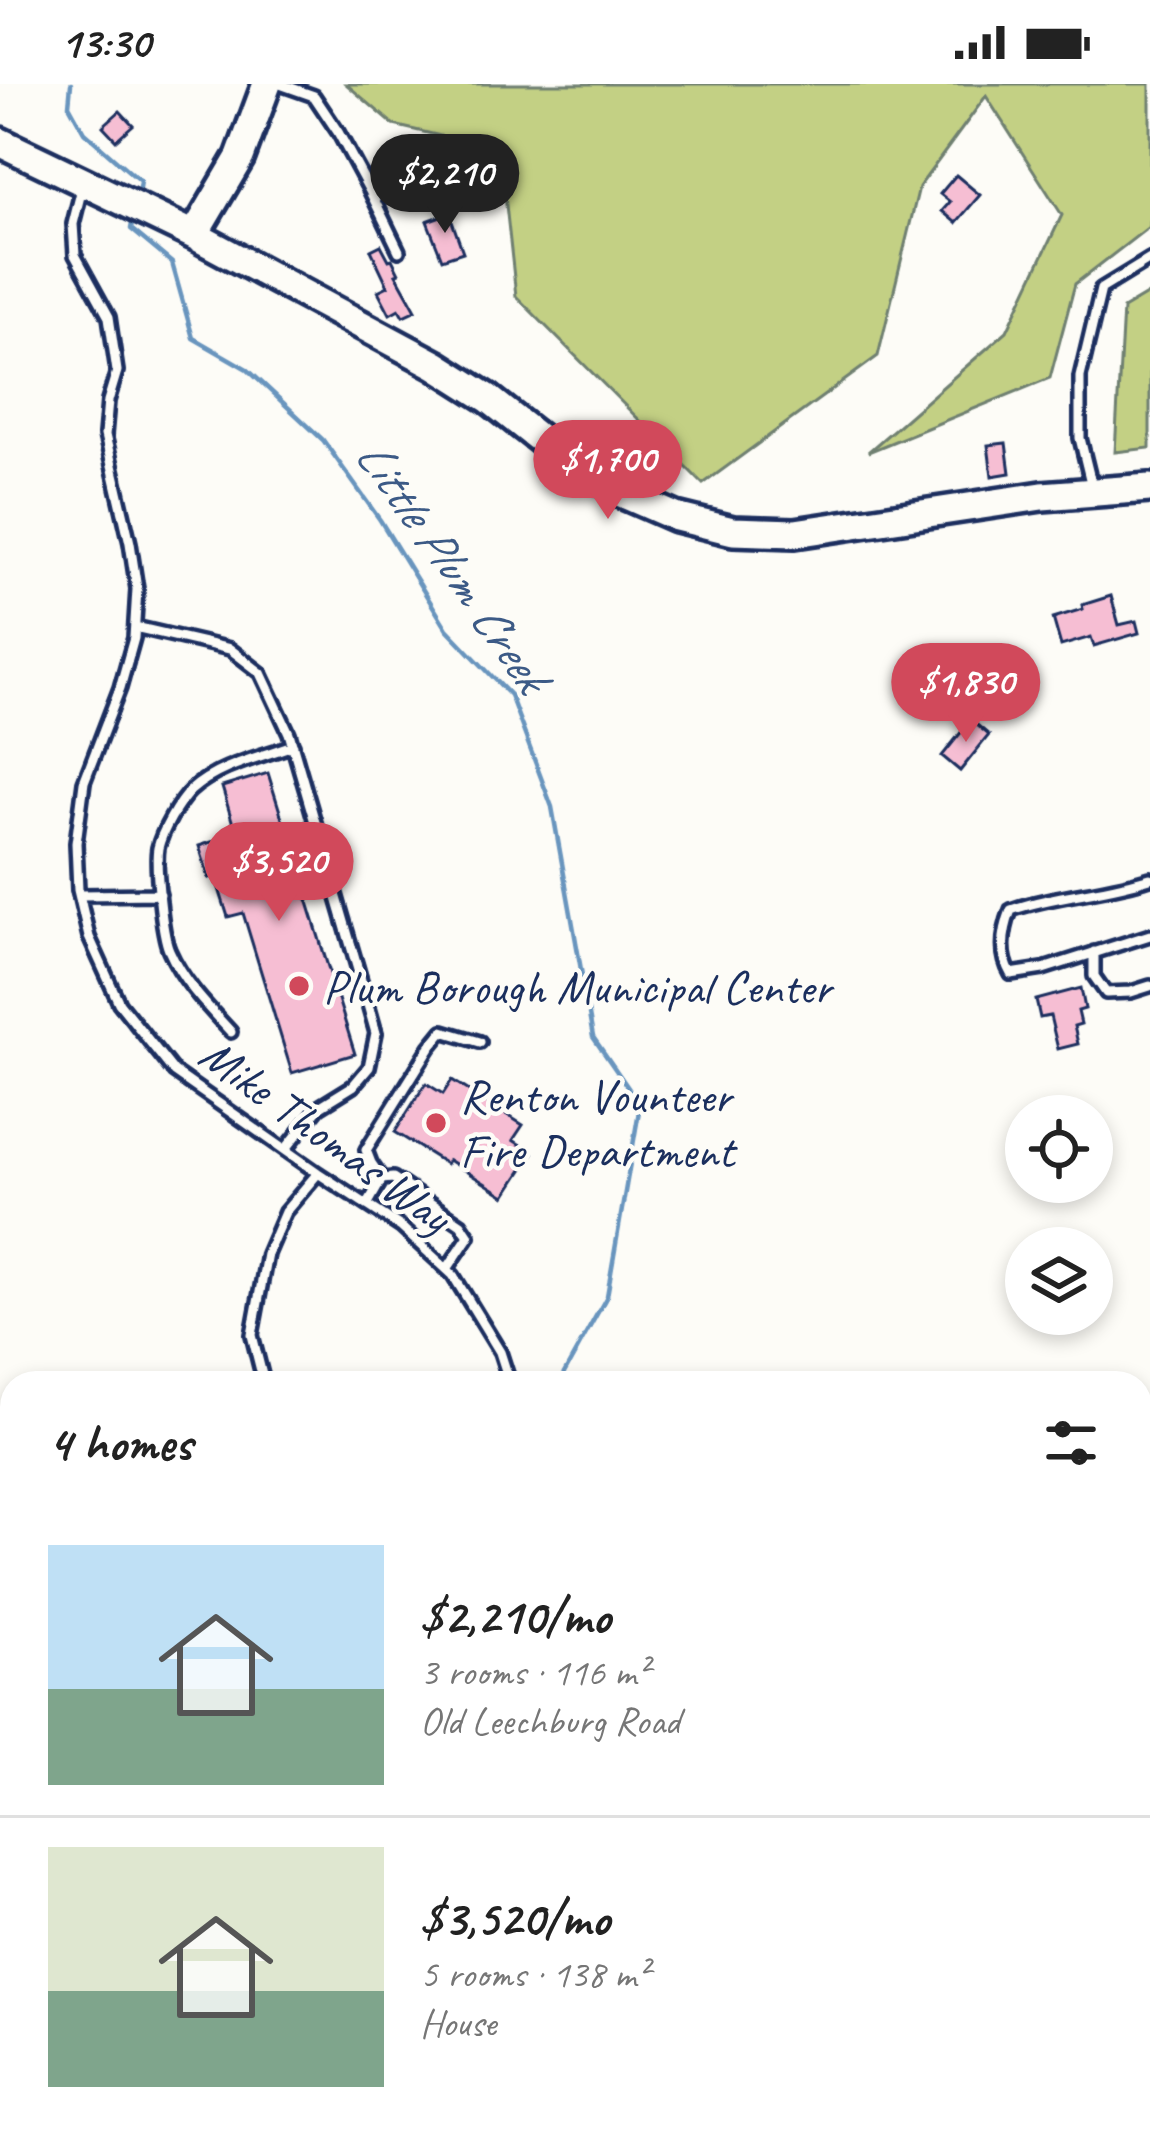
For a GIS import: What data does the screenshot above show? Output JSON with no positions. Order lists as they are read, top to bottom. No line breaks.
{"streets":{"lane":["Mike Thomas Way"]},"water":["Little Plum Creek"],"places":["Plum Borough Municipal Center","Renton Vounteer Fire Department"],"page":{"status":"13:30","price":["$2,210","$1,700","$1,830","$3,520"],"heading":"4 homes","list":[{"name":"$2,210/mo","note":"3 rooms · 116 m² · Old Leechburg Road"},{"name":"$3,520/mo","note":"5 rooms · 138 m² · House"}]}}
